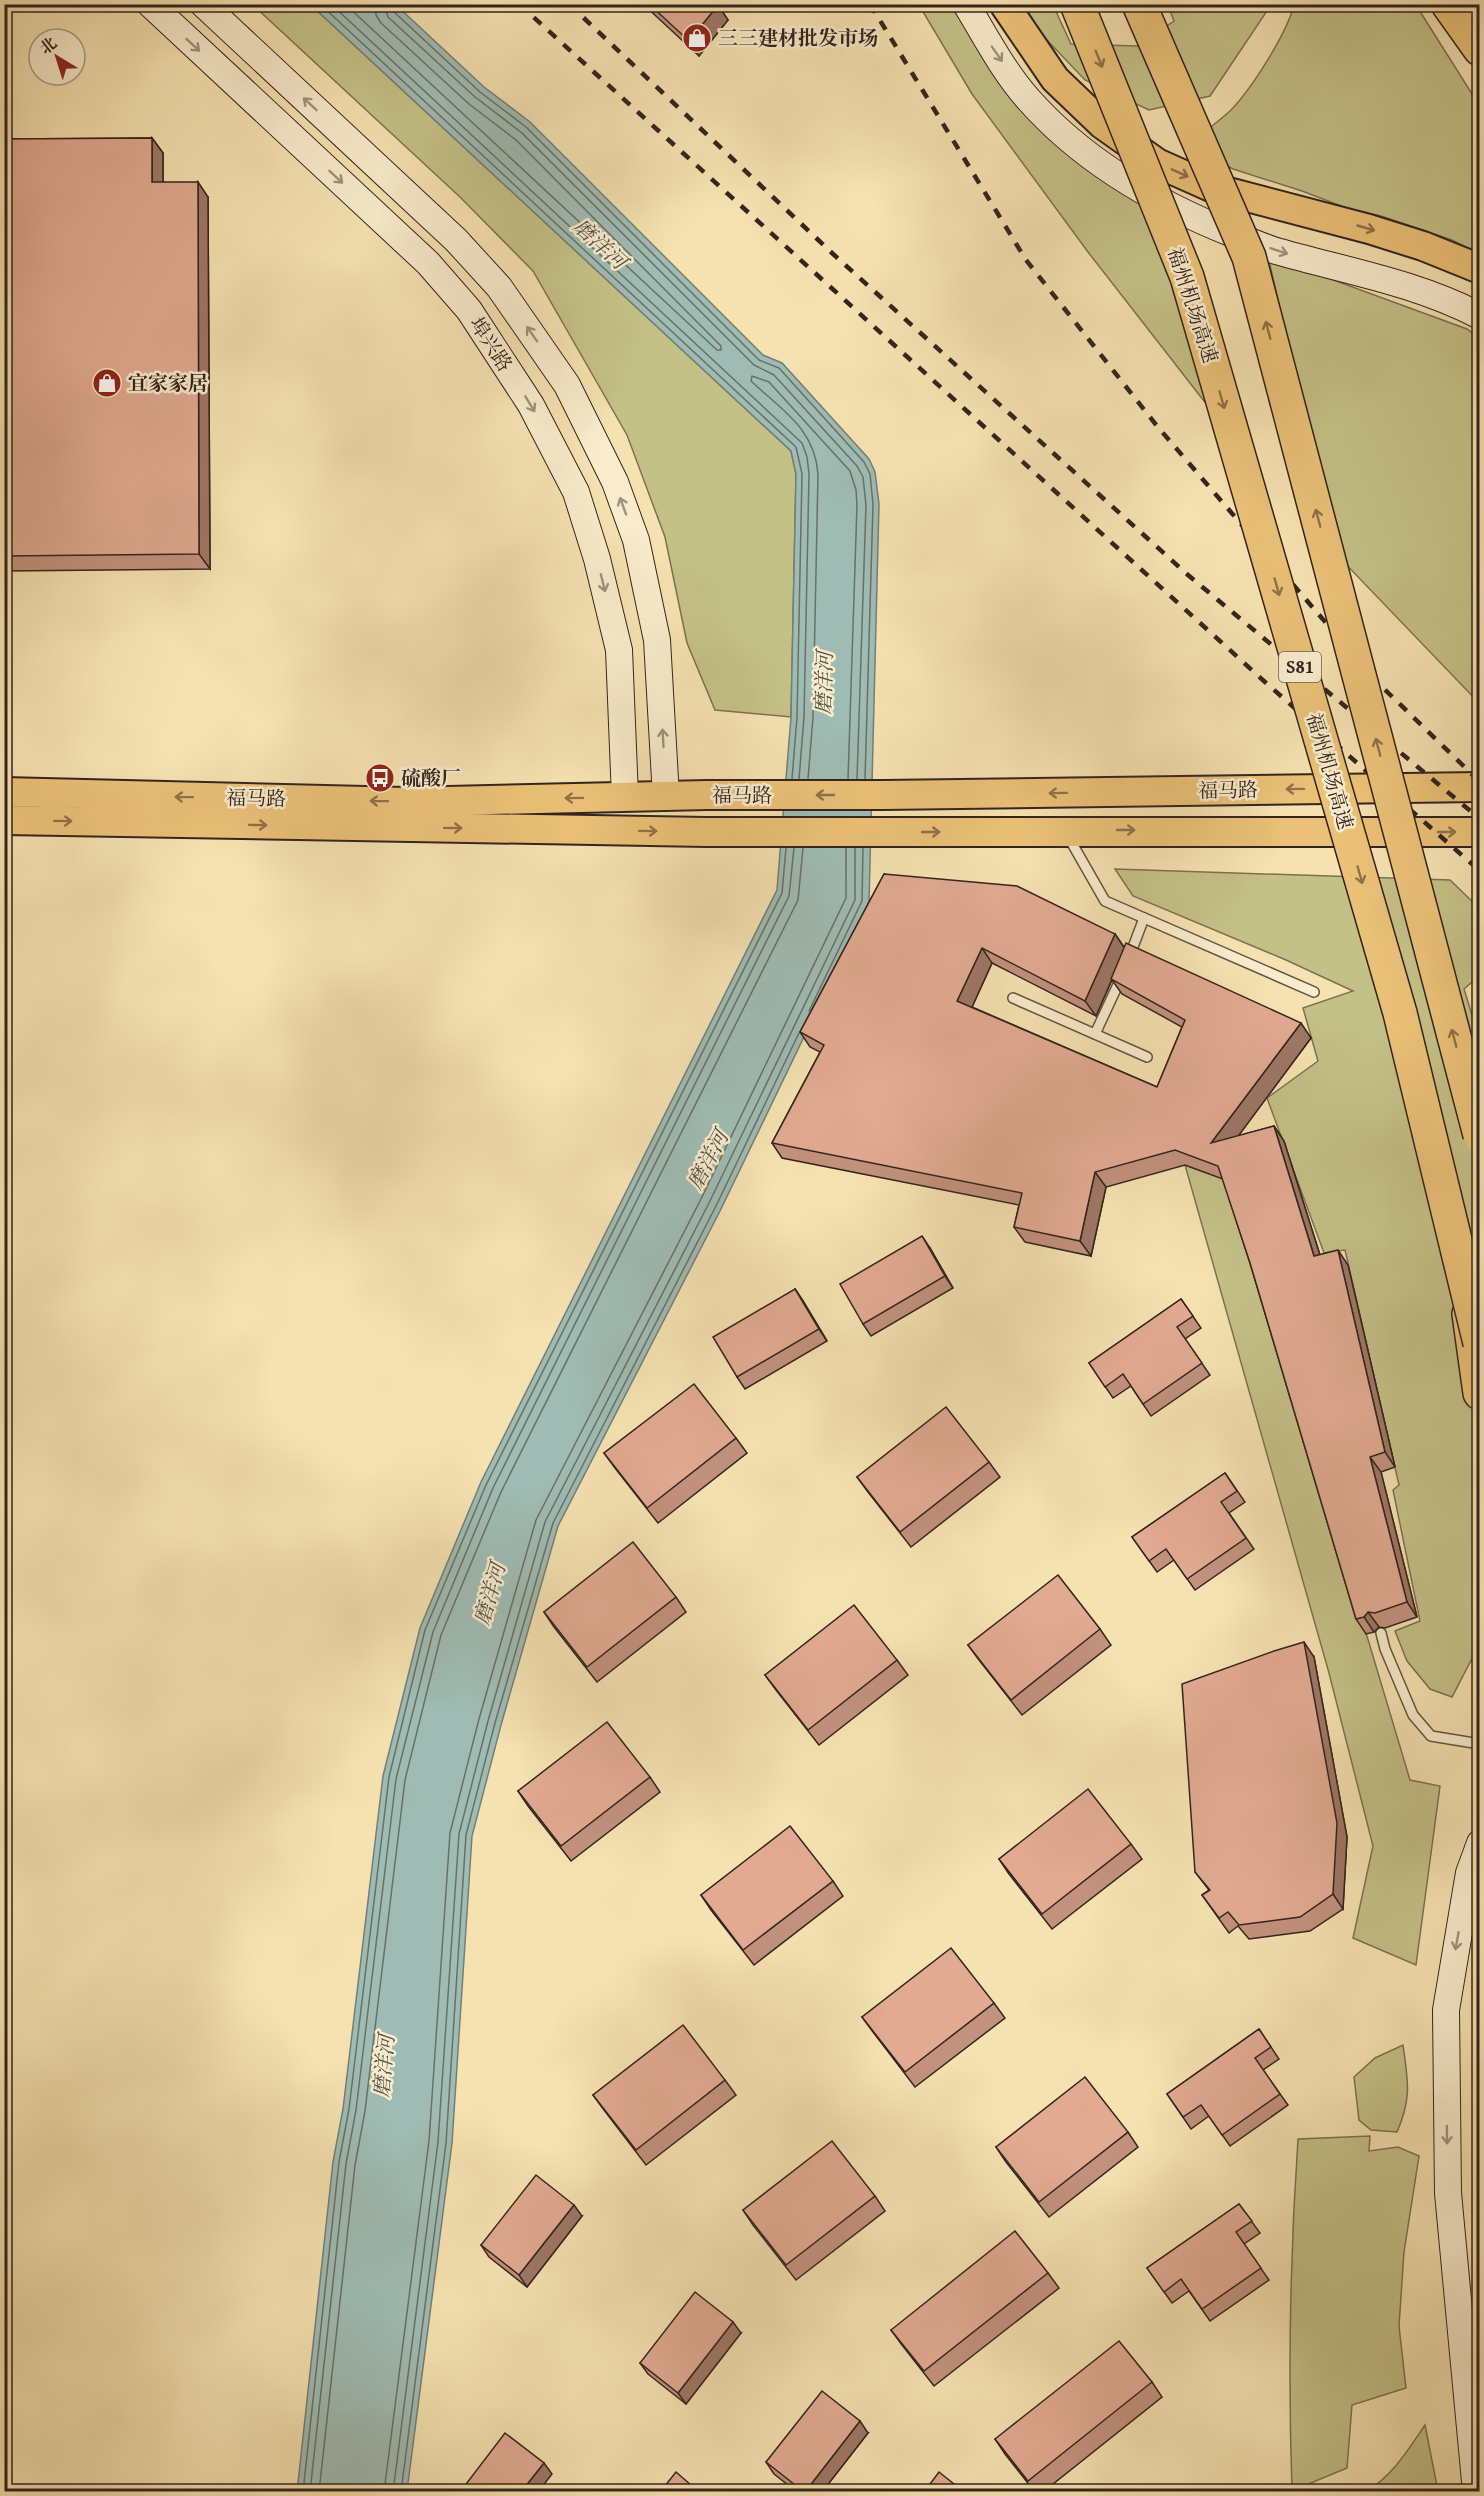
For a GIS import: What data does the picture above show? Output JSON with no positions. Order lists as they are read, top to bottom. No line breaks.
{"streets":{"highway":["福州机场高速","S81"],"main road":["福马路"],"street":["埠兴路"]},"crossings":[["埠兴路","福马路"]],"water":["磨洋河"],"places":{"shop":["三三建材批发市场","宜家家居"],"bus stop":["硫酸厂"]},"north":"top left"}
